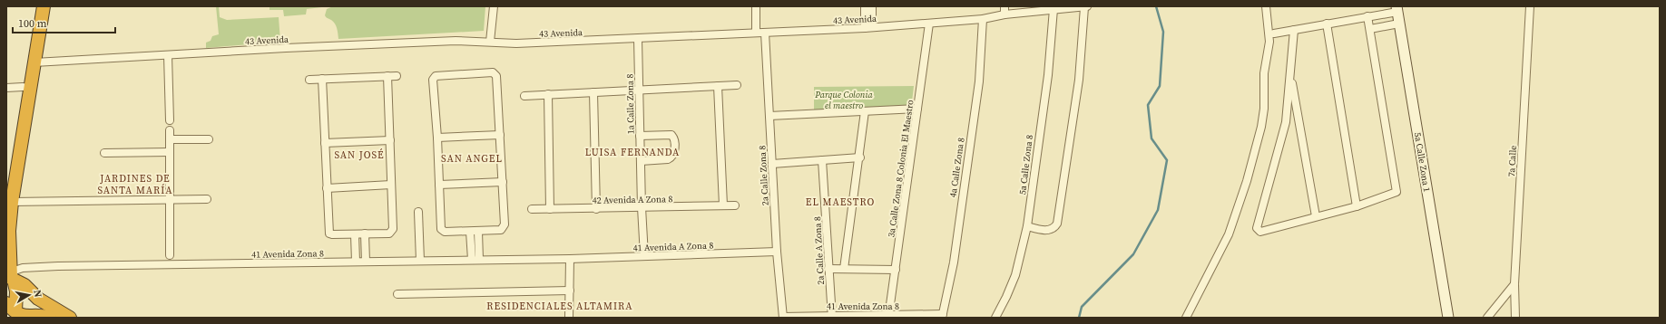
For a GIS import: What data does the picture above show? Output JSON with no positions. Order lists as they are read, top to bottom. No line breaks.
{"streets":{"street":["43 Avenida","1a Calle Zona 8","7a Calle","5a Calle Zona 1","5a Calle Zona 8","4a Calle Zona 8","3a Calle Zona 8 Colonia El Maestro","2a Calle Zona 8","42 Avenida A Zona 8","41 Avenida A Zona 8","2a Calle A Zona 8","41 Avenida Zona 8"]},"crossings":[["43 Avenida","1a Calle Zona 8"],["43 Avenida","5a Calle Zona 8"],["43 Avenida","4a Calle Zona 8"],["43 Avenida","3a Calle Zona 8 Colonia El Maestro"],["43 Avenida","2a Calle Zona 8"],["1a Calle Zona 8","42 Avenida A Zona 8"],["1a Calle Zona 8","41 Avenida A Zona 8"],["4a Calle Zona 8","41 Avenida Zona 8"],["3a Calle Zona 8 Colonia El Maestro","41 Avenida Zona 8"],["2a Calle Zona 8","41 Avenida A Zona 8"],["2a Calle Zona 8","41 Avenida Zona 8"],["41 Avenida A Zona 8","41 Avenida Zona 8"],["2a Calle A Zona 8","41 Avenida Zona 8"]],"districts":["LUISA FERNANDA","SAN JOSÉ","SAN ANGEL","JARDINES DE SANTA MARÍA","EL MAESTRO","RESIDENCIALES ALTAMIRA"],"parks":["Parque Colonia el maestro"],"scale_bar":"100 m","north":"right"}
